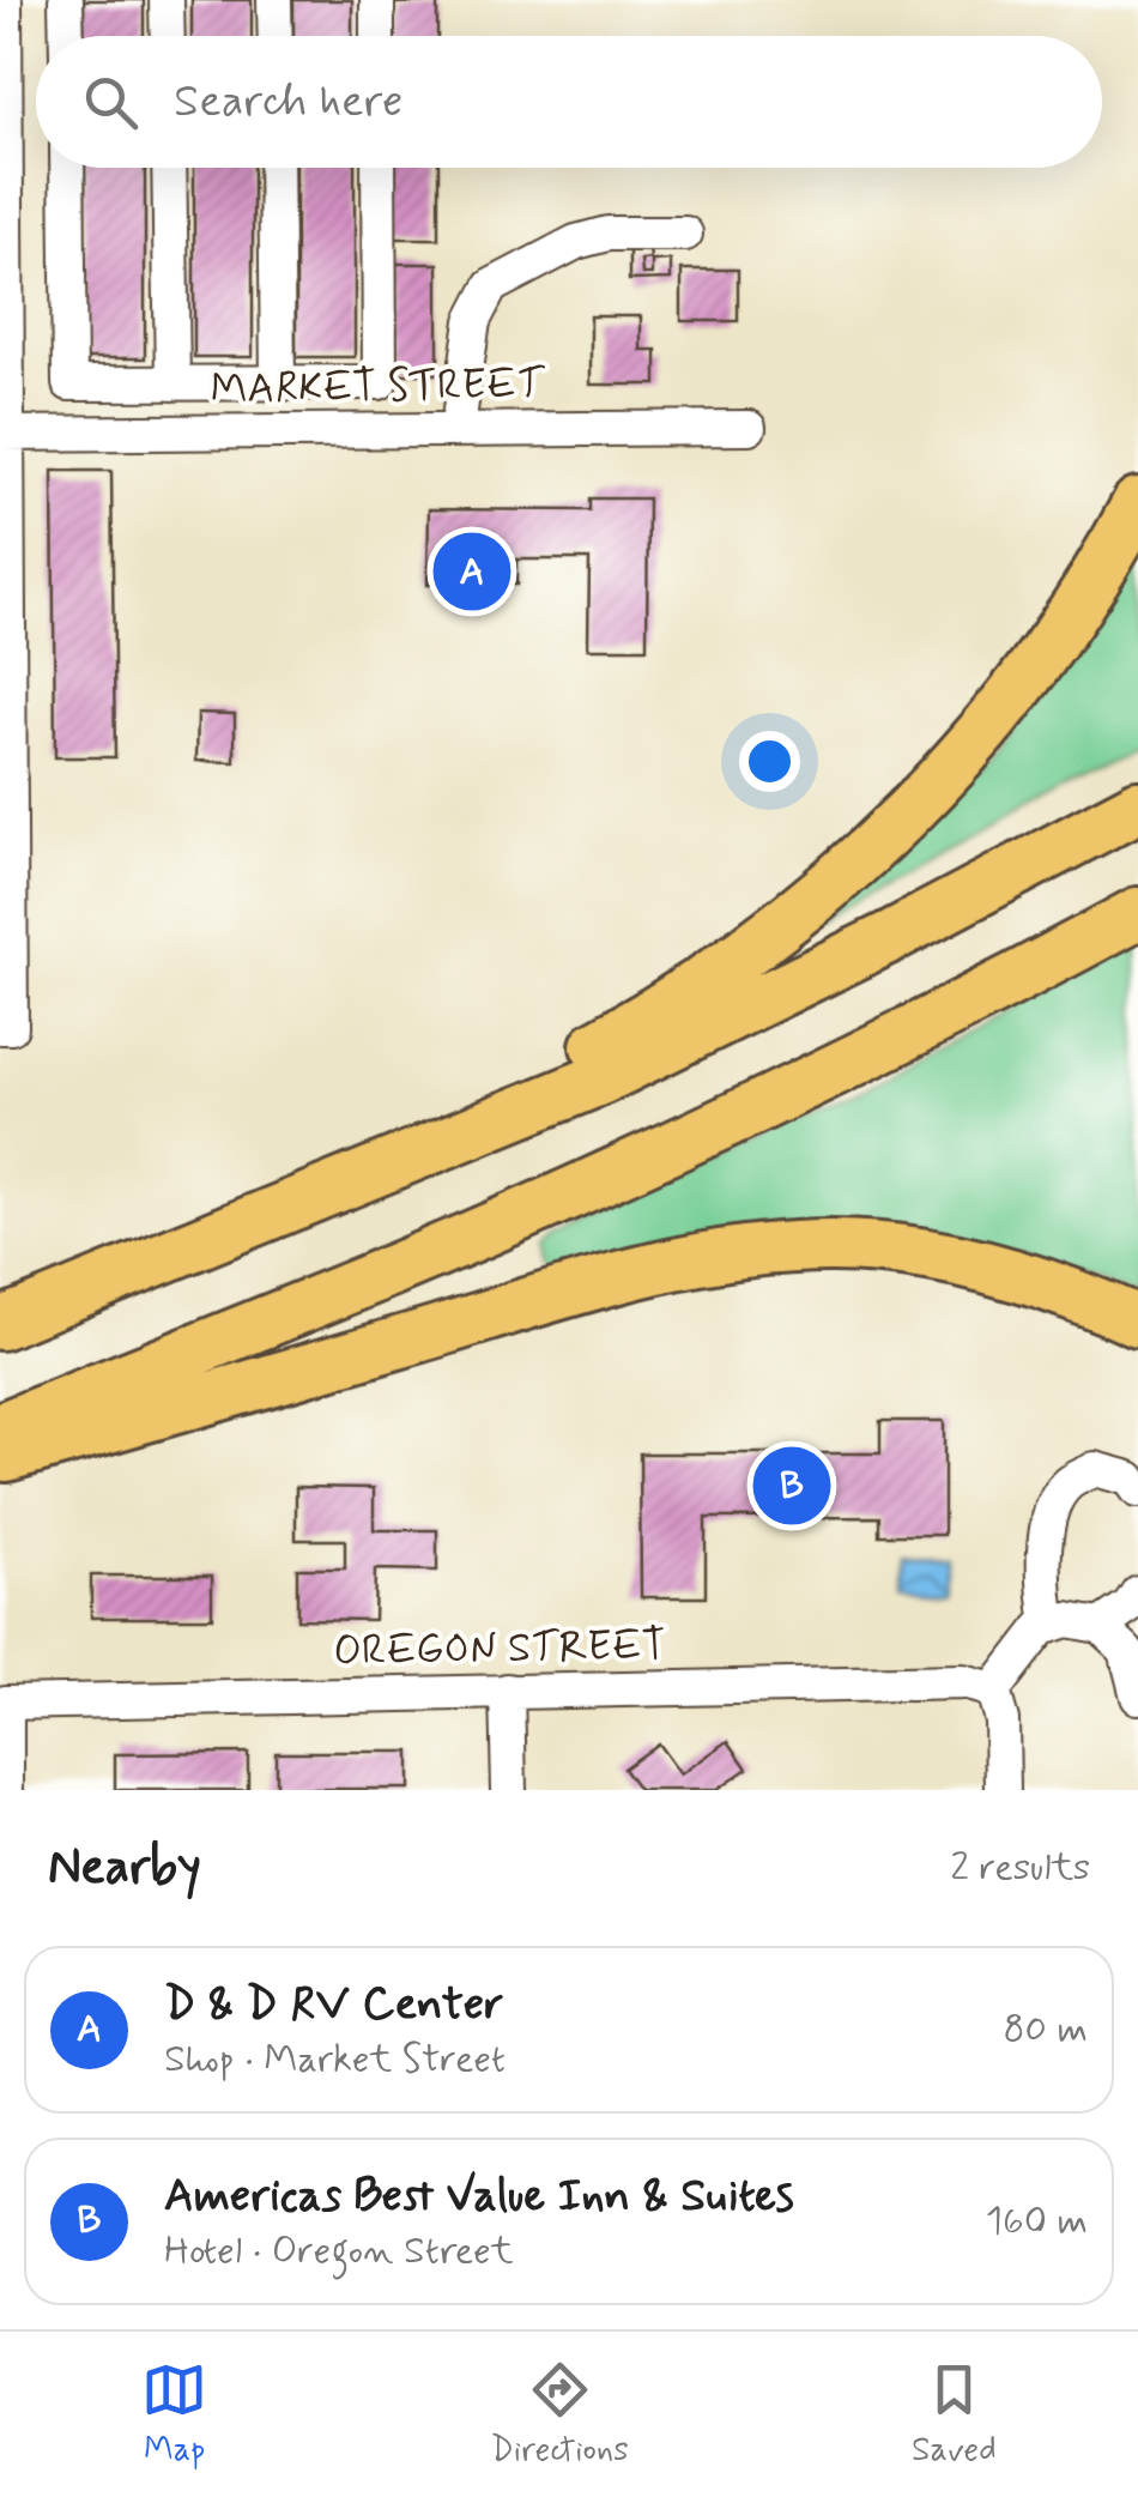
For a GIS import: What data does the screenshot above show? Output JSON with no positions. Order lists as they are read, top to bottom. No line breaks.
{"streets":{"street":["MARKET STREET","OREGON STREET"]},"page":{"search":"Search here","pins":["A","B"],"heading":["Nearby","2 results"],"list":[{"mark":"A","name":"D & D RV Center","note":"Shop · Market Street","value":"80 m"},{"mark":"B","name":"Americas Best Value Inn & Suites","note":"Hotel · Oregon Street","value":"160 m"}],"nav":["Map","Directions","Saved"]}}
